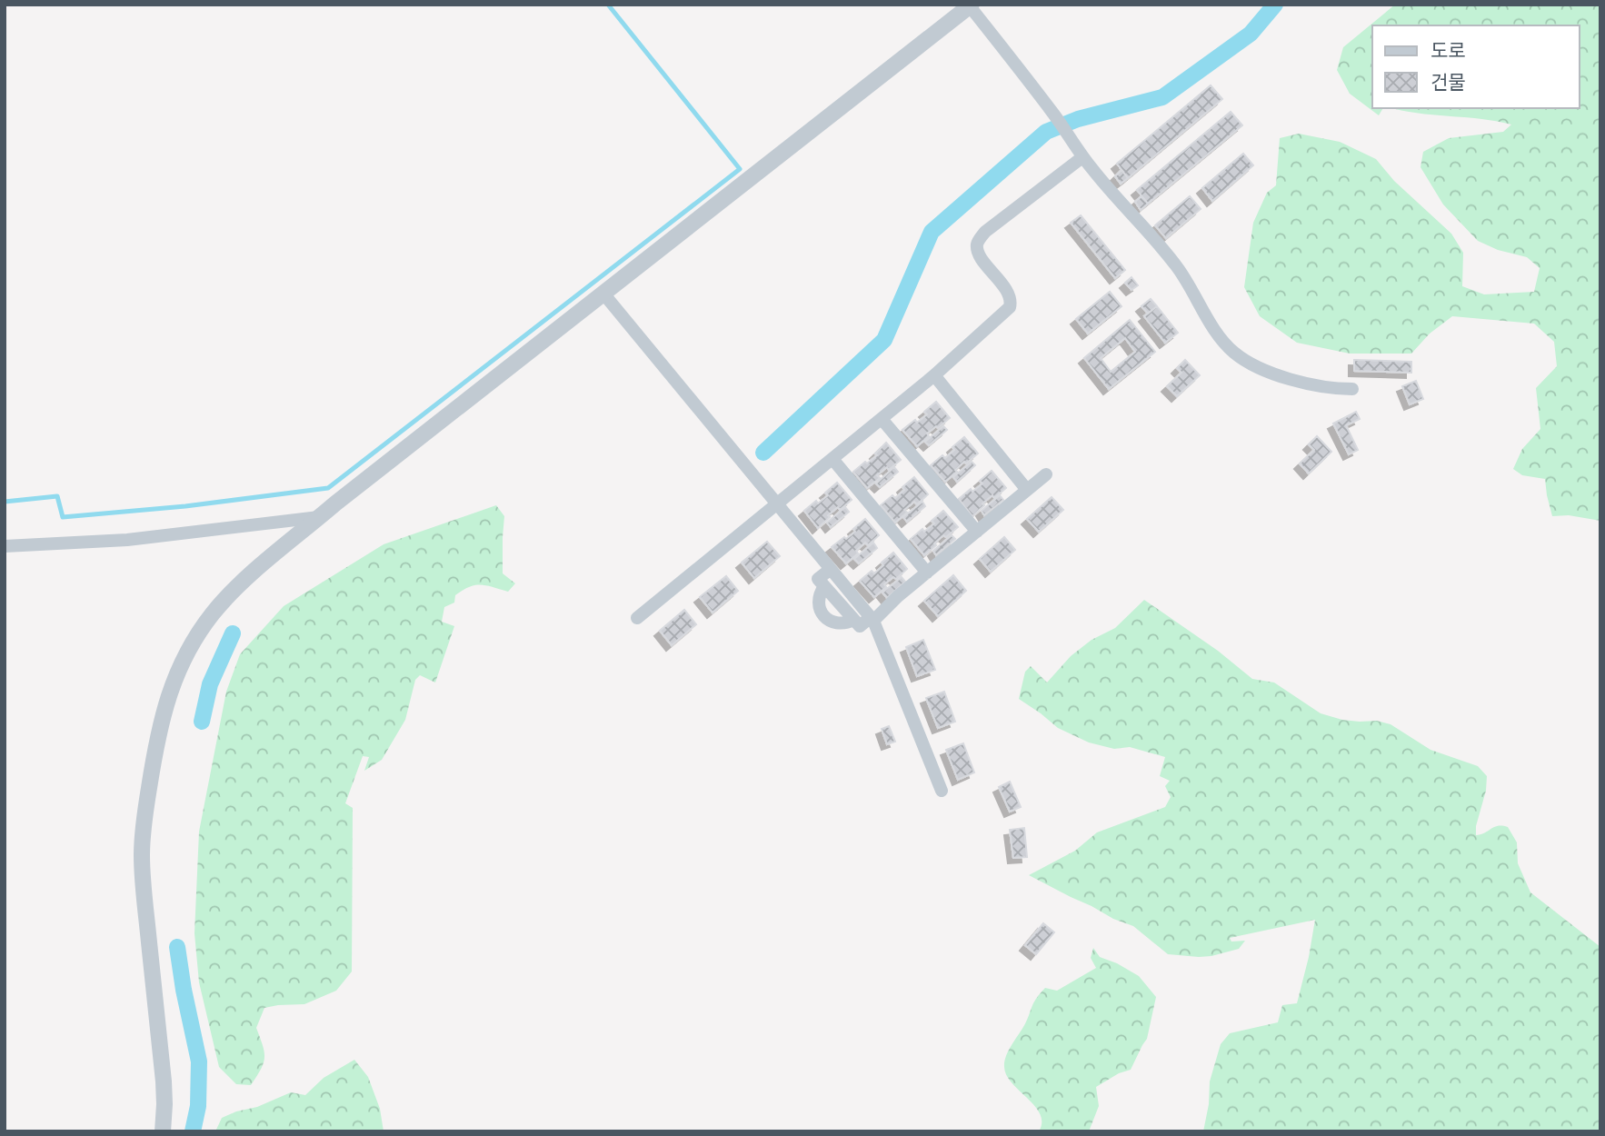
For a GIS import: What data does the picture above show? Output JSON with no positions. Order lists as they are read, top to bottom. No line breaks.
{"legend":["도로","건물"]}
